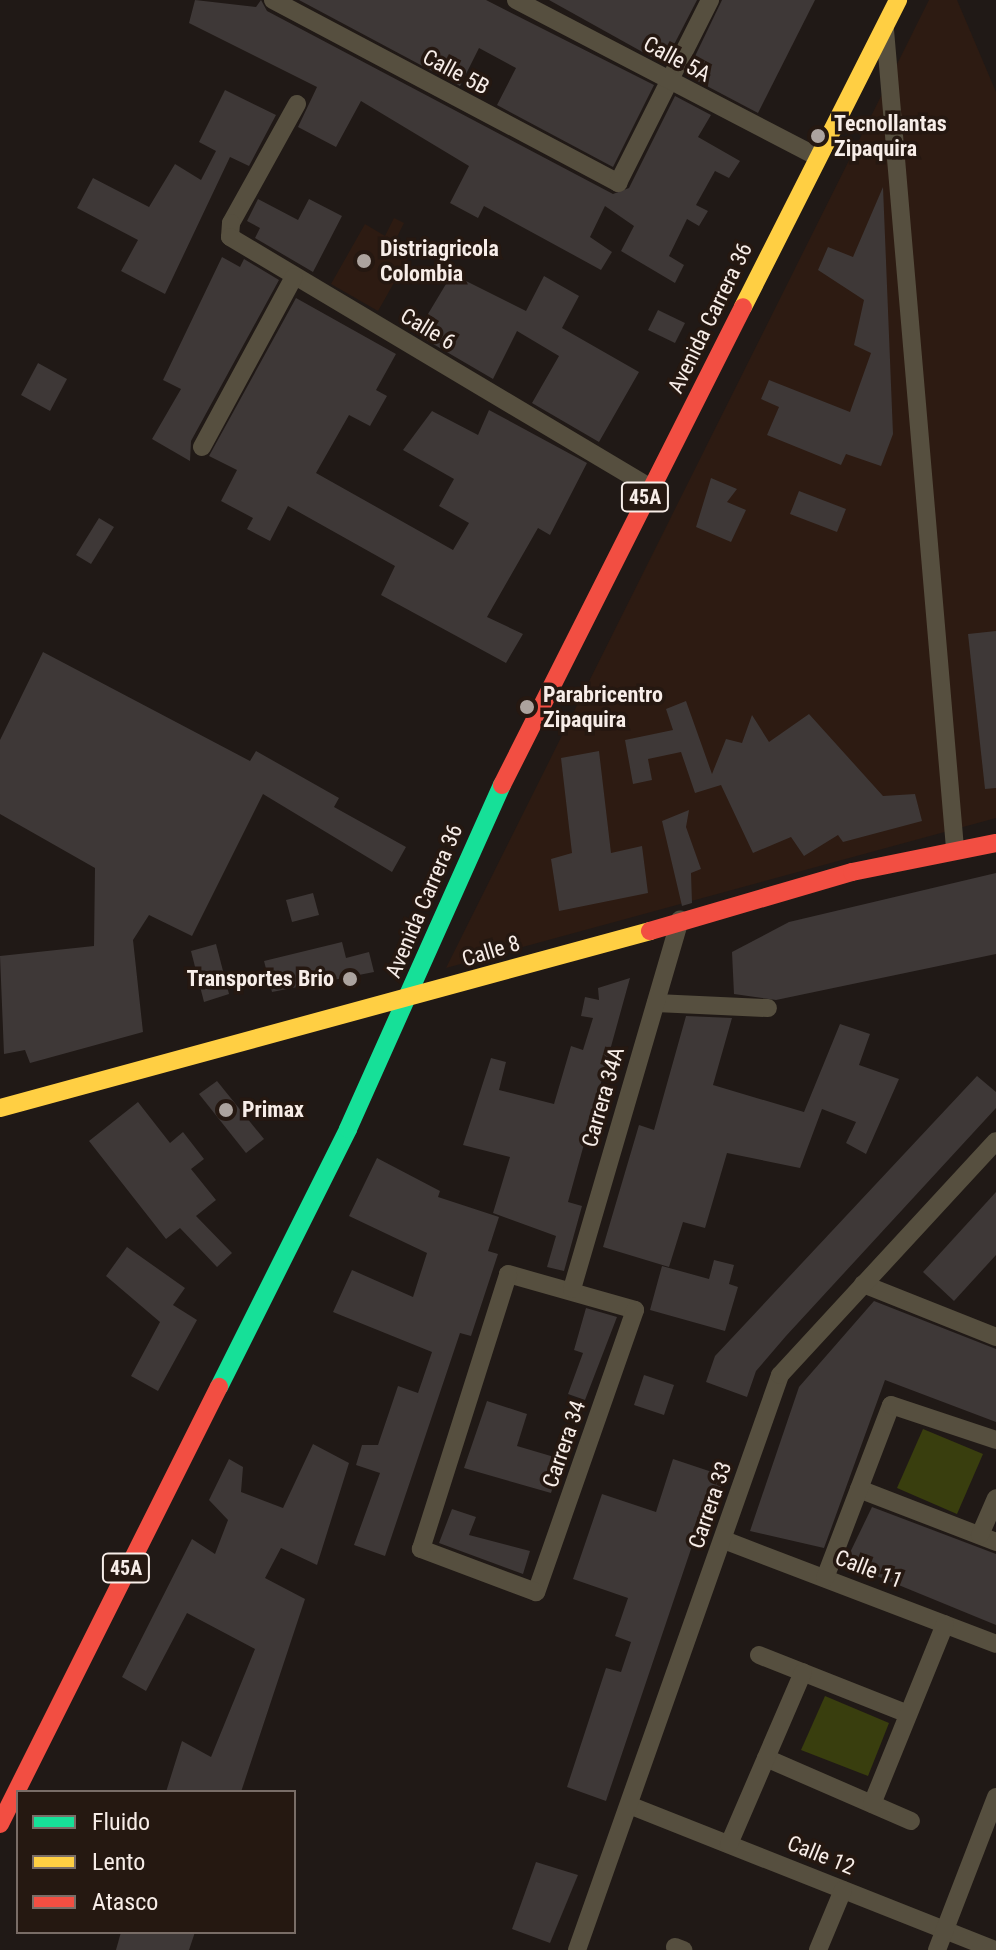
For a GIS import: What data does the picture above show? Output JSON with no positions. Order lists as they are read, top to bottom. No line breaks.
{"streets":{"main road":["Avenida Carrera 36","45A","Calle 8"],"street":["Calle 5A","Calle 5B","Calle 6","Carrera 34A","Carrera 34","Carrera 33","Calle 11","Calle 12"]},"crossings":[["Calle 5A","Calle 5B"],["Calle 5A","Avenida Carrera 36"],["Avenida Carrera 36","Calle 6"],["Avenida Carrera 36","Calle 8"],["Calle 8","Carrera 34A"],["Carrera 34A","Carrera 34"],["Carrera 33","Calle 11"],["Carrera 33","Calle 12"]],"places":["Tecnollantas Zipaquira","Distriagricola Colombia","Parabricentro Zipaquira","Transportes Brio","Primax"],"legend":["Fluido","Lento","Atasco"]}
